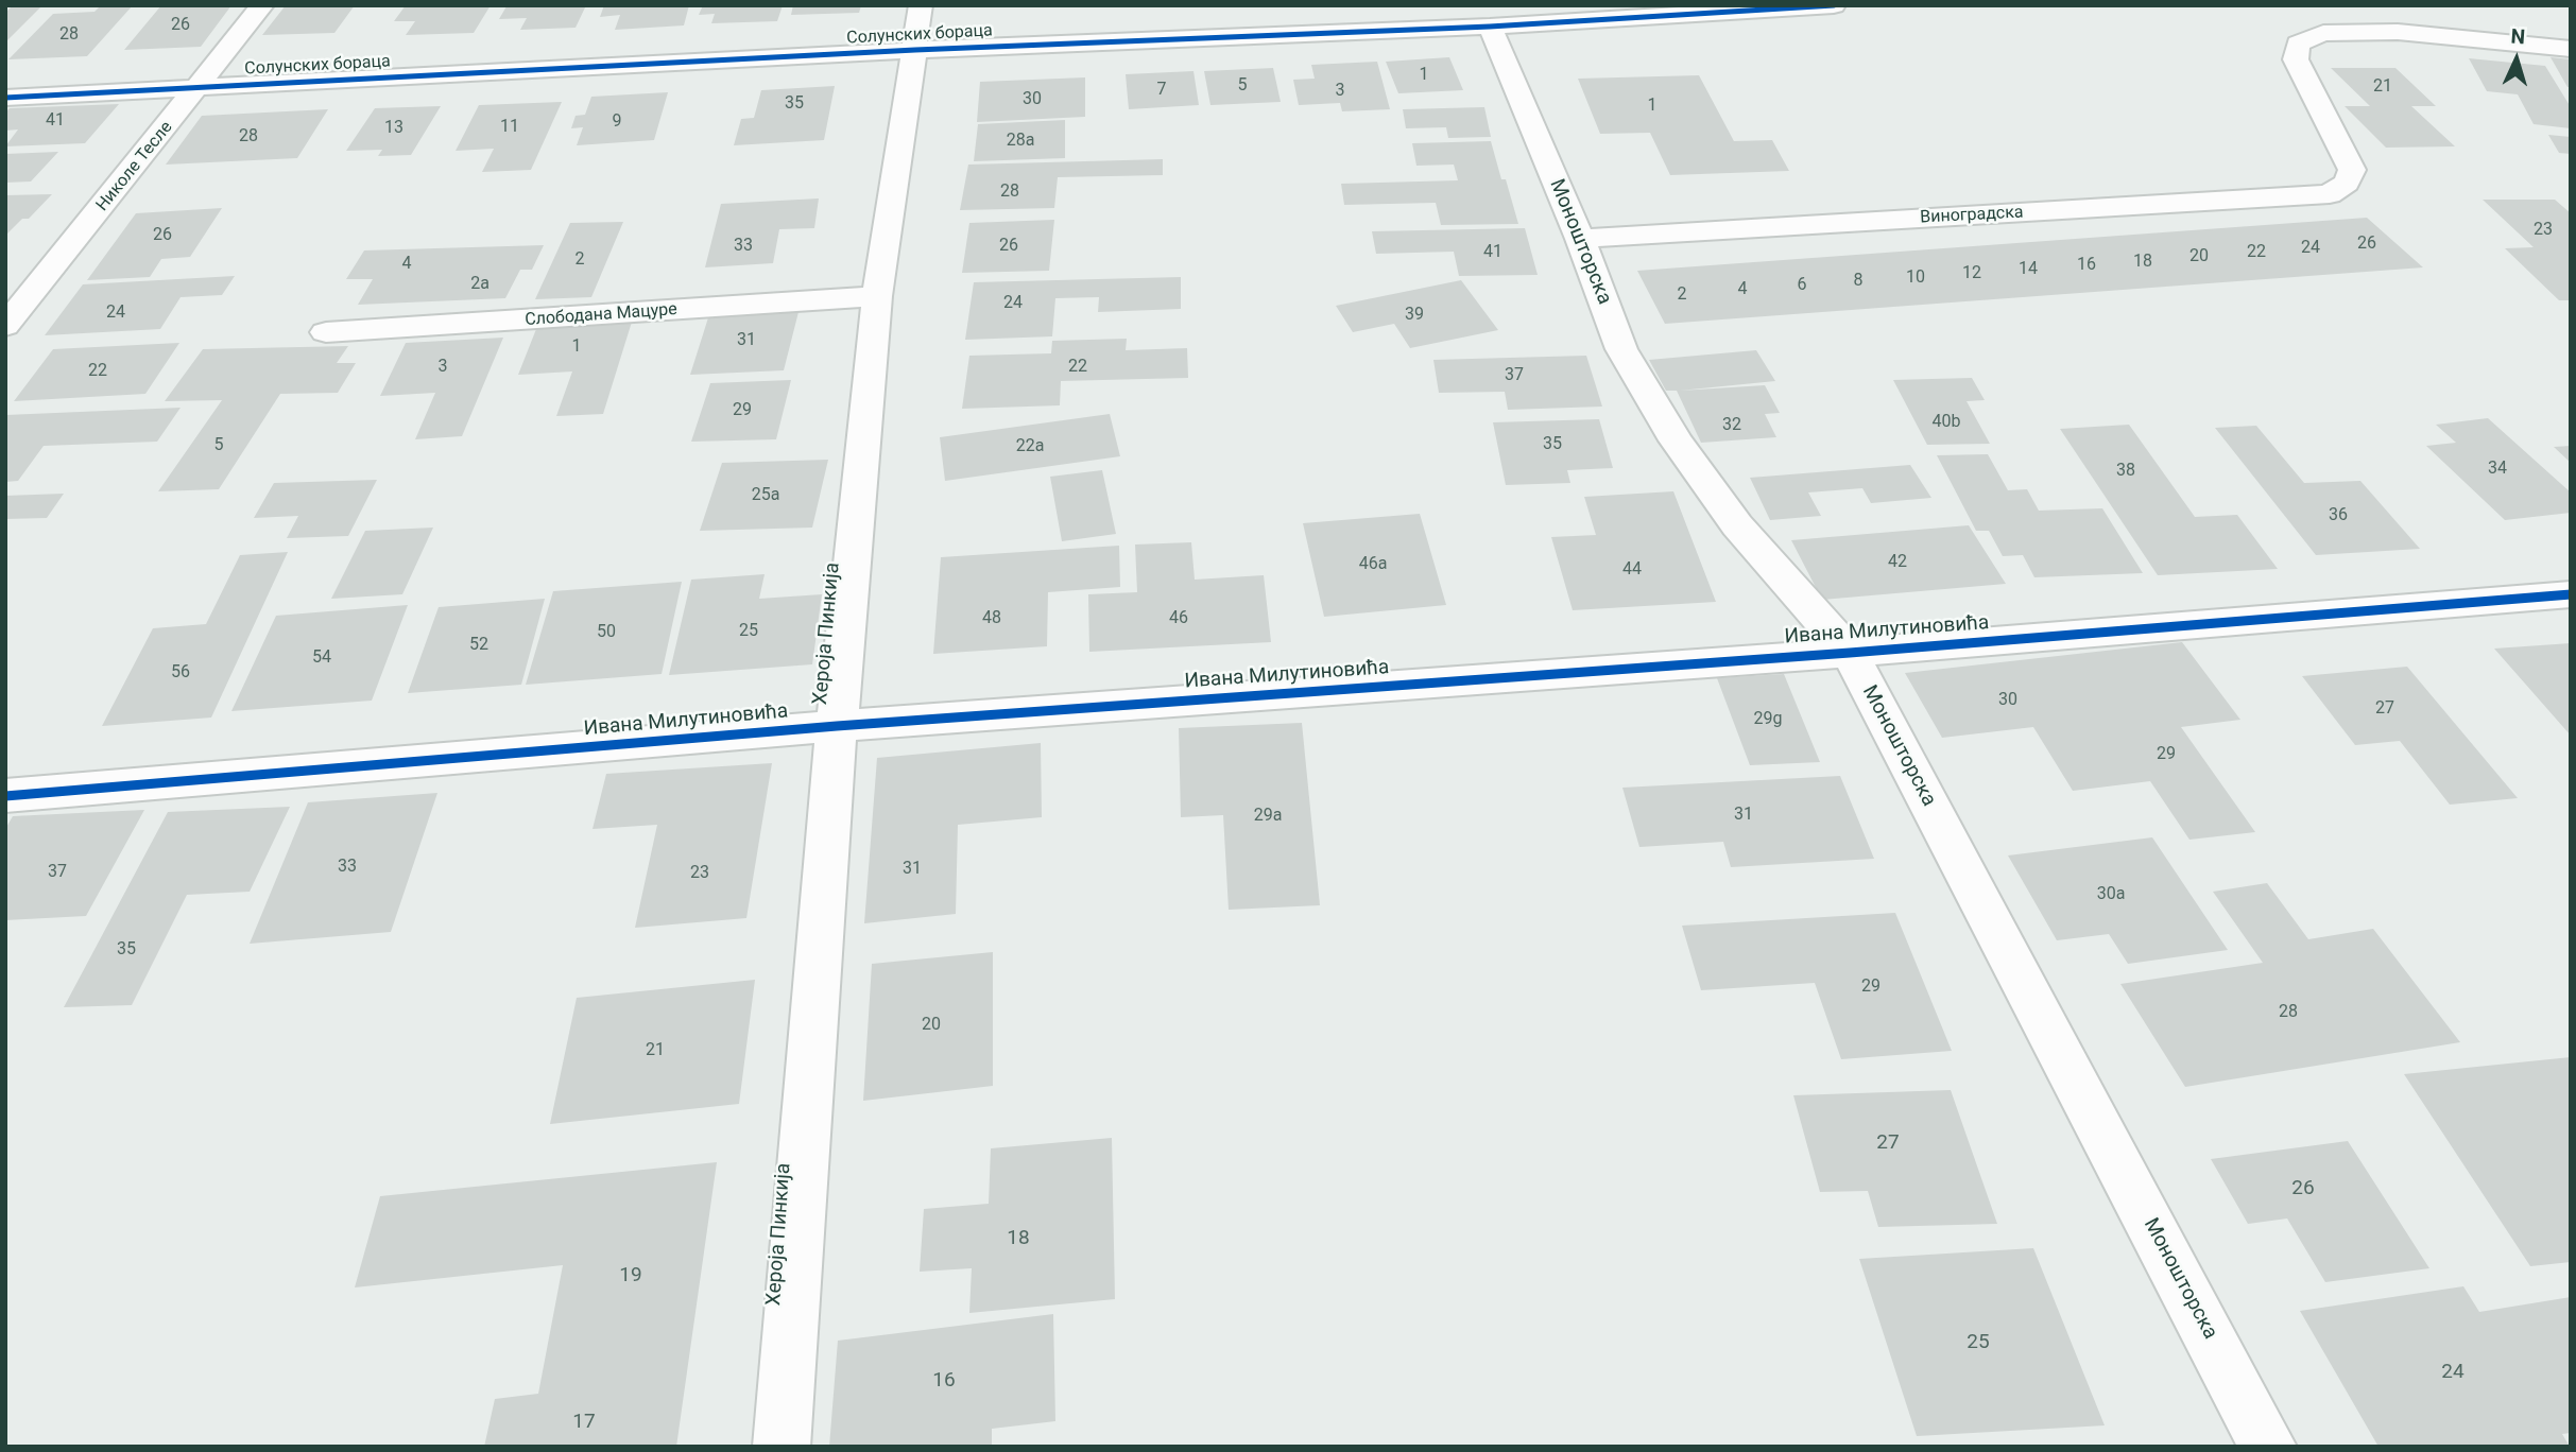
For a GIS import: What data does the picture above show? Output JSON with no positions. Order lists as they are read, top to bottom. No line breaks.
{"streets":{"street":["Солунских бораца","Николе Тесле","Виноградска","Моношторска","Слободана Мацуре","Ивана Милутиновића","Хероја Пинкија"]},"crossings":[["Солунских бораца","Николе Тесле"],["Солунских бораца","Моношторска"],["Солунских бораца","Хероја Пинкија"],["Виноградска","Моношторска"],["Моношторска","Ивана Милутиновића"],["Слободана Мацуре","Хероја Пинкија"],["Ивана Милутиновића","Хероја Пинкија"]],"house_numbers":["26","28","1","5","21","7","3","30","35","1","41","9","11","13","28","28a","28","23","26","26","33","26","24","41","22","20","2","18","4","16","14","12","10","8","2a","6","4","2","24","24","39","31","1","3","22","22","37","29","40b","32","35","5","22a","34","38","25a","36","42","46a","44","48","46","25","50","52","54","56","30","27","29g","29","31","29a","33","31","37","23","30a","35","29","28","20","21","27","26","18","19","25","24","16","17"],"north":"top"}
